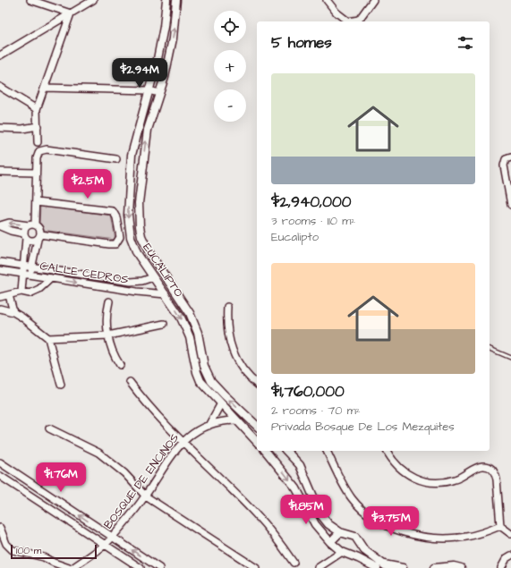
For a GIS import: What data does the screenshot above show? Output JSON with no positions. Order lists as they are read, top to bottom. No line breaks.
{"streets":{"street":["EUCALIPTO","CALLE CEDROS","BOSQUE DE ENCINOS"]},"crossings":[["EUCALIPTO","CALLE CEDROS"],["EUCALIPTO","BOSQUE DE ENCINOS"]],"scale_bar":"100 m","page":{"map_buttons":["+","−"],"heading":"5 homes","price":["$2.94M","$2.5M","$1.76M","$1.85M","$3.75M"],"list":[{"name":"$2,940,000","note":"3 rooms · 110 m² · Eucalipto"},{"name":"$1,760,000","note":"2 rooms · 70 m² · Privada Bosque De Los Mezquites"}],"scale":"100 m"}}
